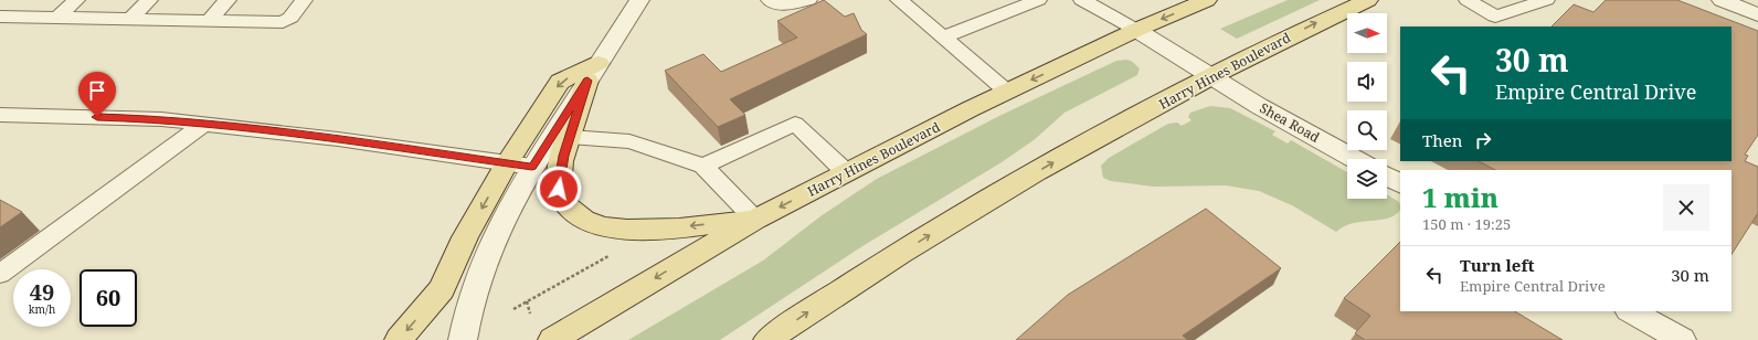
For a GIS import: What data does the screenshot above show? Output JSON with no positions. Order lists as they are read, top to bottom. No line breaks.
{"streets":{"main road":["Harry Hines Boulevard"],"street":["Shea Road"]},"crossings":[["Harry Hines Boulevard","Shea Road"]],"north":"right","page":{"turn":["30 m","Empire Central Drive"],"then":"Then","heading":["1 min","150 m · 19:25"],"list":[{"name":"Turn left","note":"Empire Central Drive","value":"30 m"}],"speed":"49 km/h","limit":"60"}}
